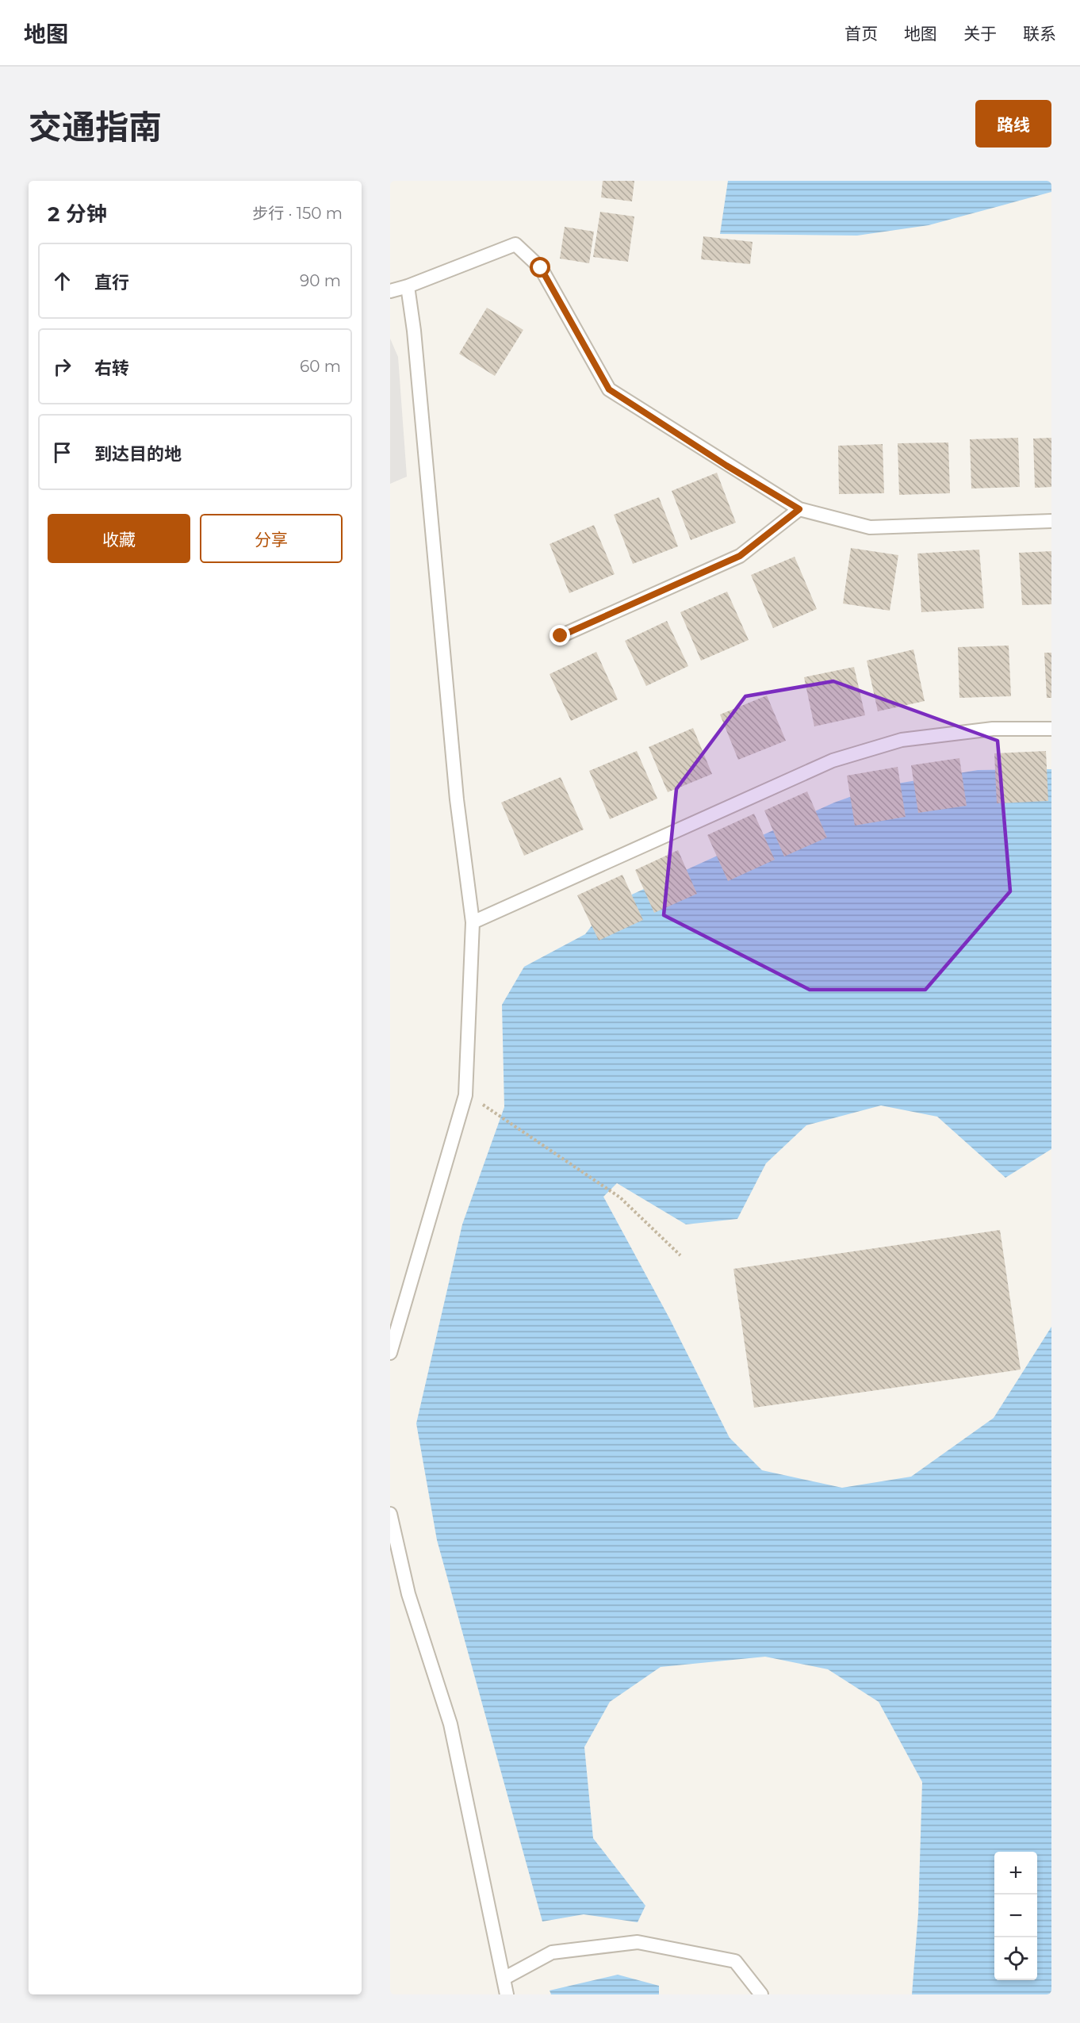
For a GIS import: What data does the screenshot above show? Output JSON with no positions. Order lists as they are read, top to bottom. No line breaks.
{"page":{"header":"地图","nav":["首页","地图","关于","联系"],"title":"交通指南","buttons":["路线",["收藏","分享"]],"heading":["2 分钟","步行 · 150 m"],"list":[["直行","90 m"],["右转","60 m"],"到达目的地"],"map_buttons":["+","−"]}}
